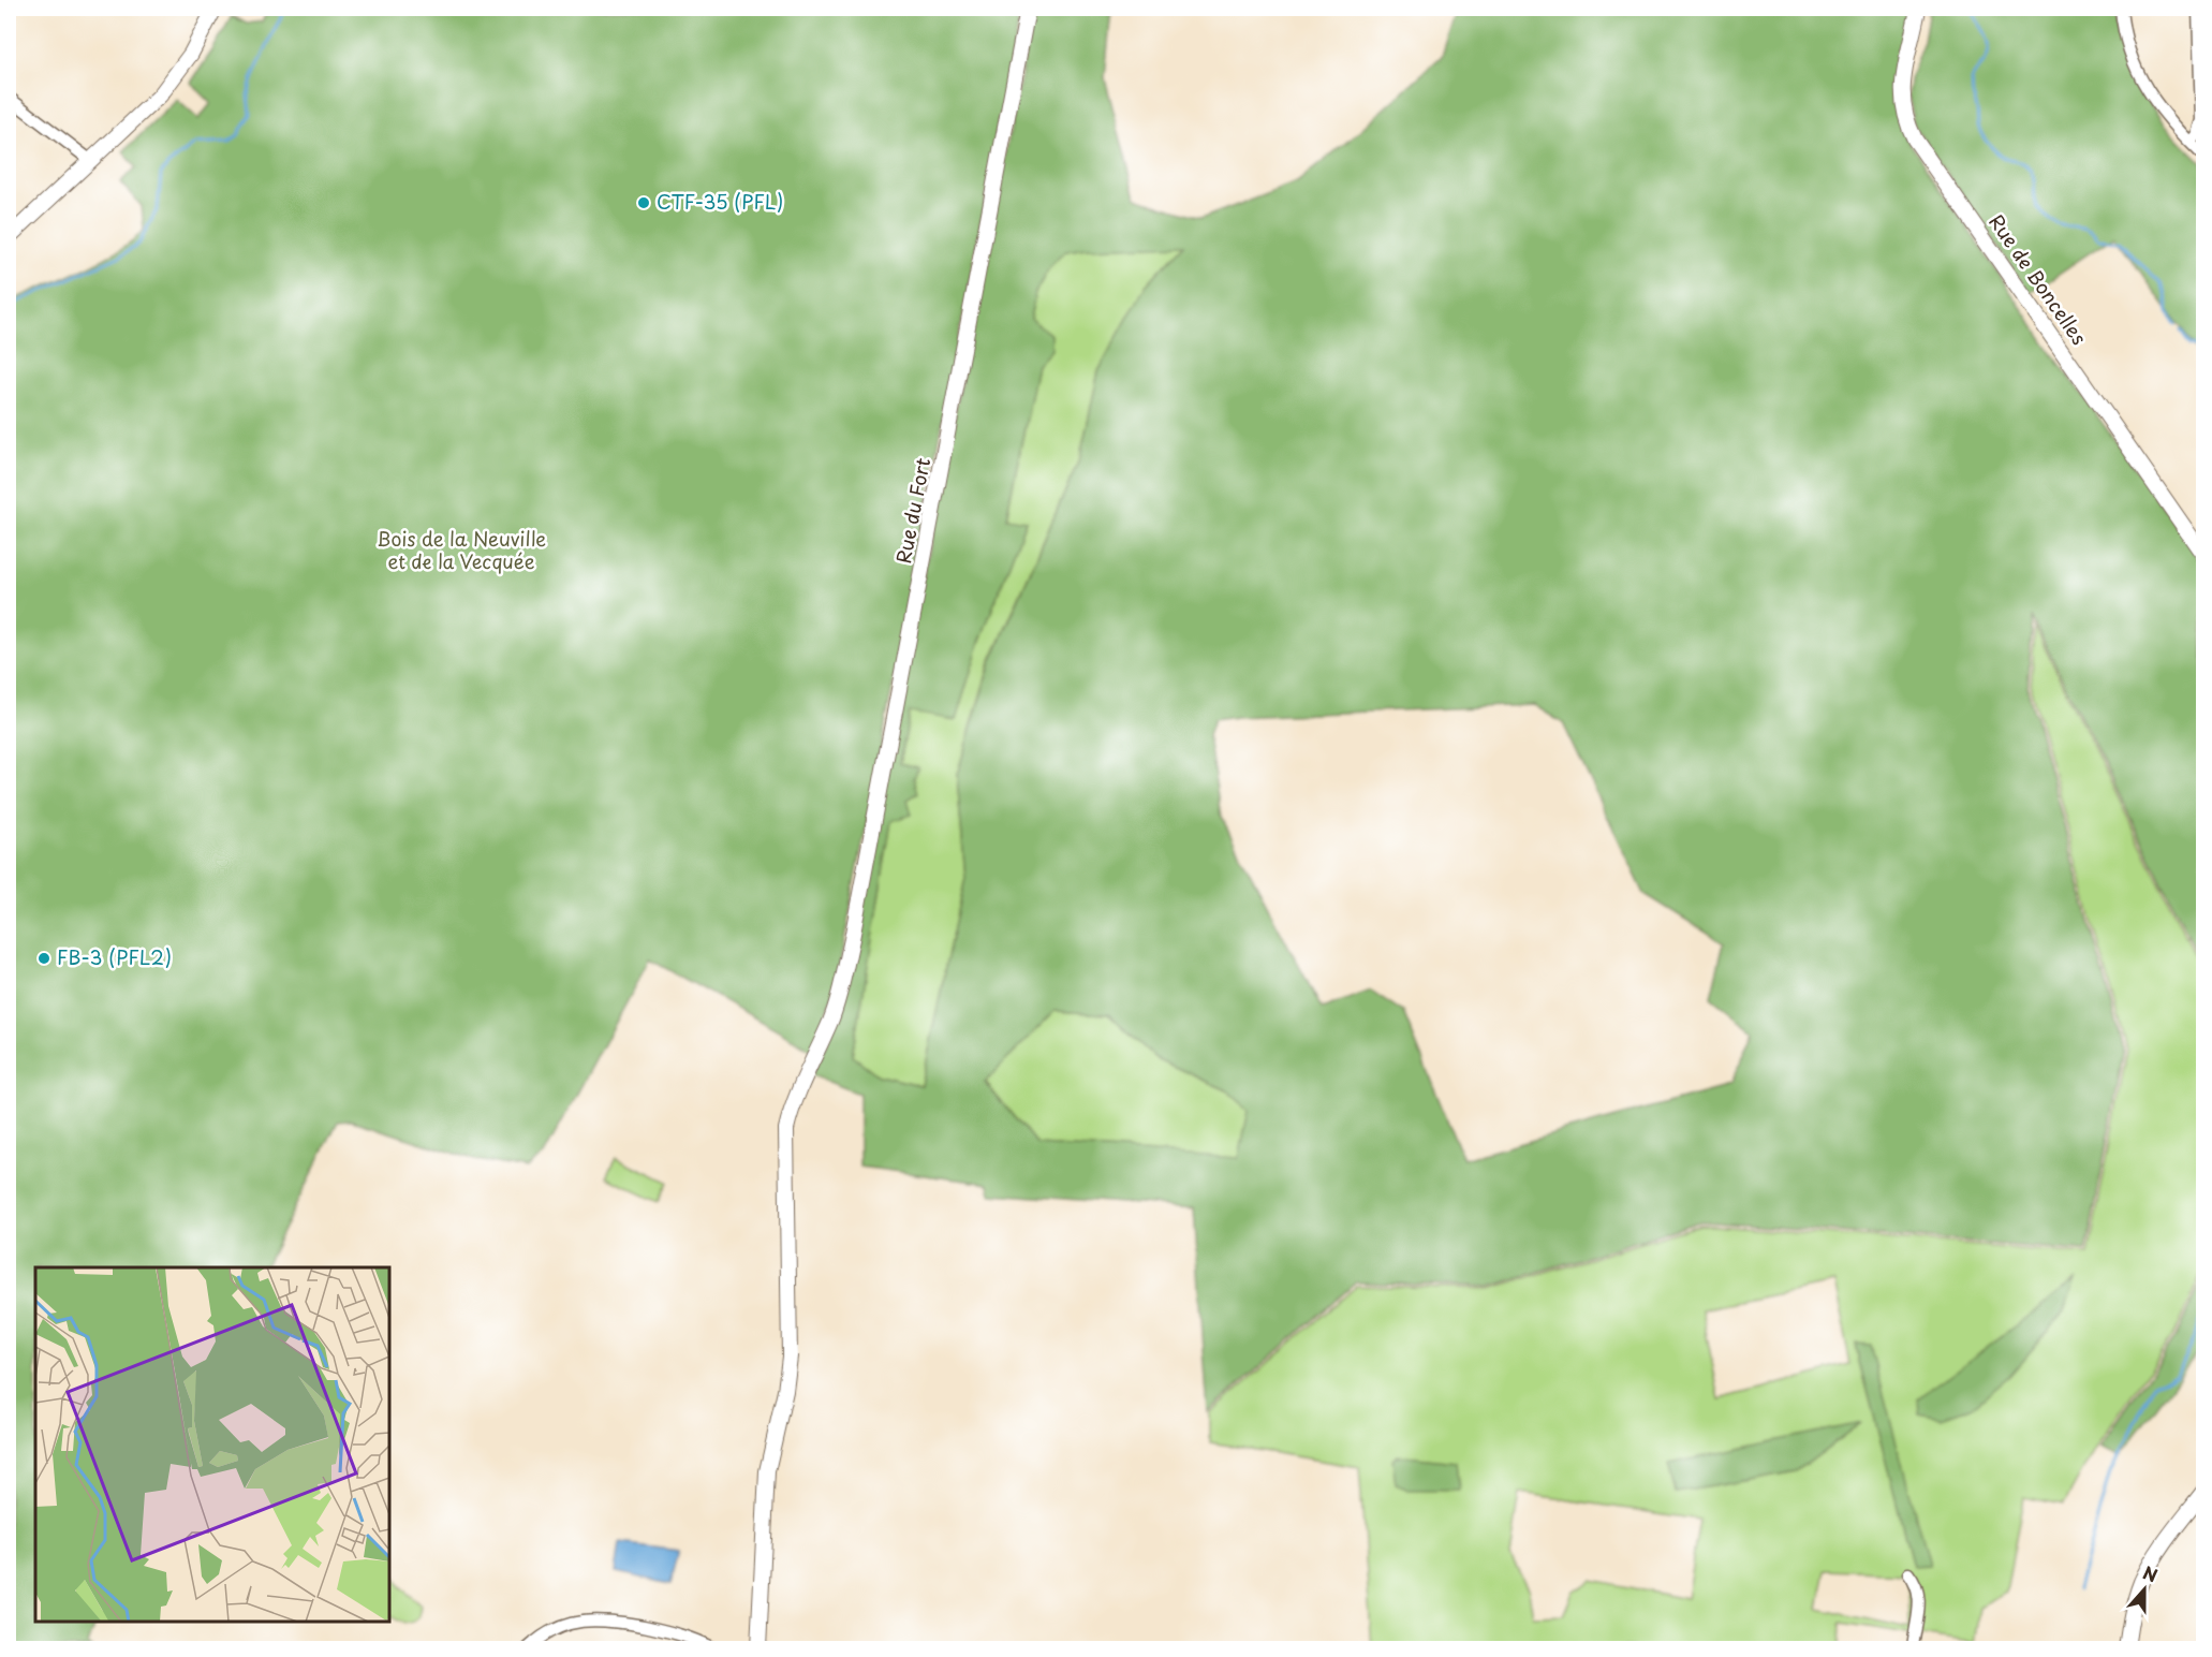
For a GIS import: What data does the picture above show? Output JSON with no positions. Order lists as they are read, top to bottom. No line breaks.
{"streets":{"street":["Rue de Boncelles","Rue du Fort"]},"parks":["Bois de la Neuville et de la Vecquée"],"places":["CTF-35 (PFL)","FB-3 (PFL2)"],"north":"top"}
